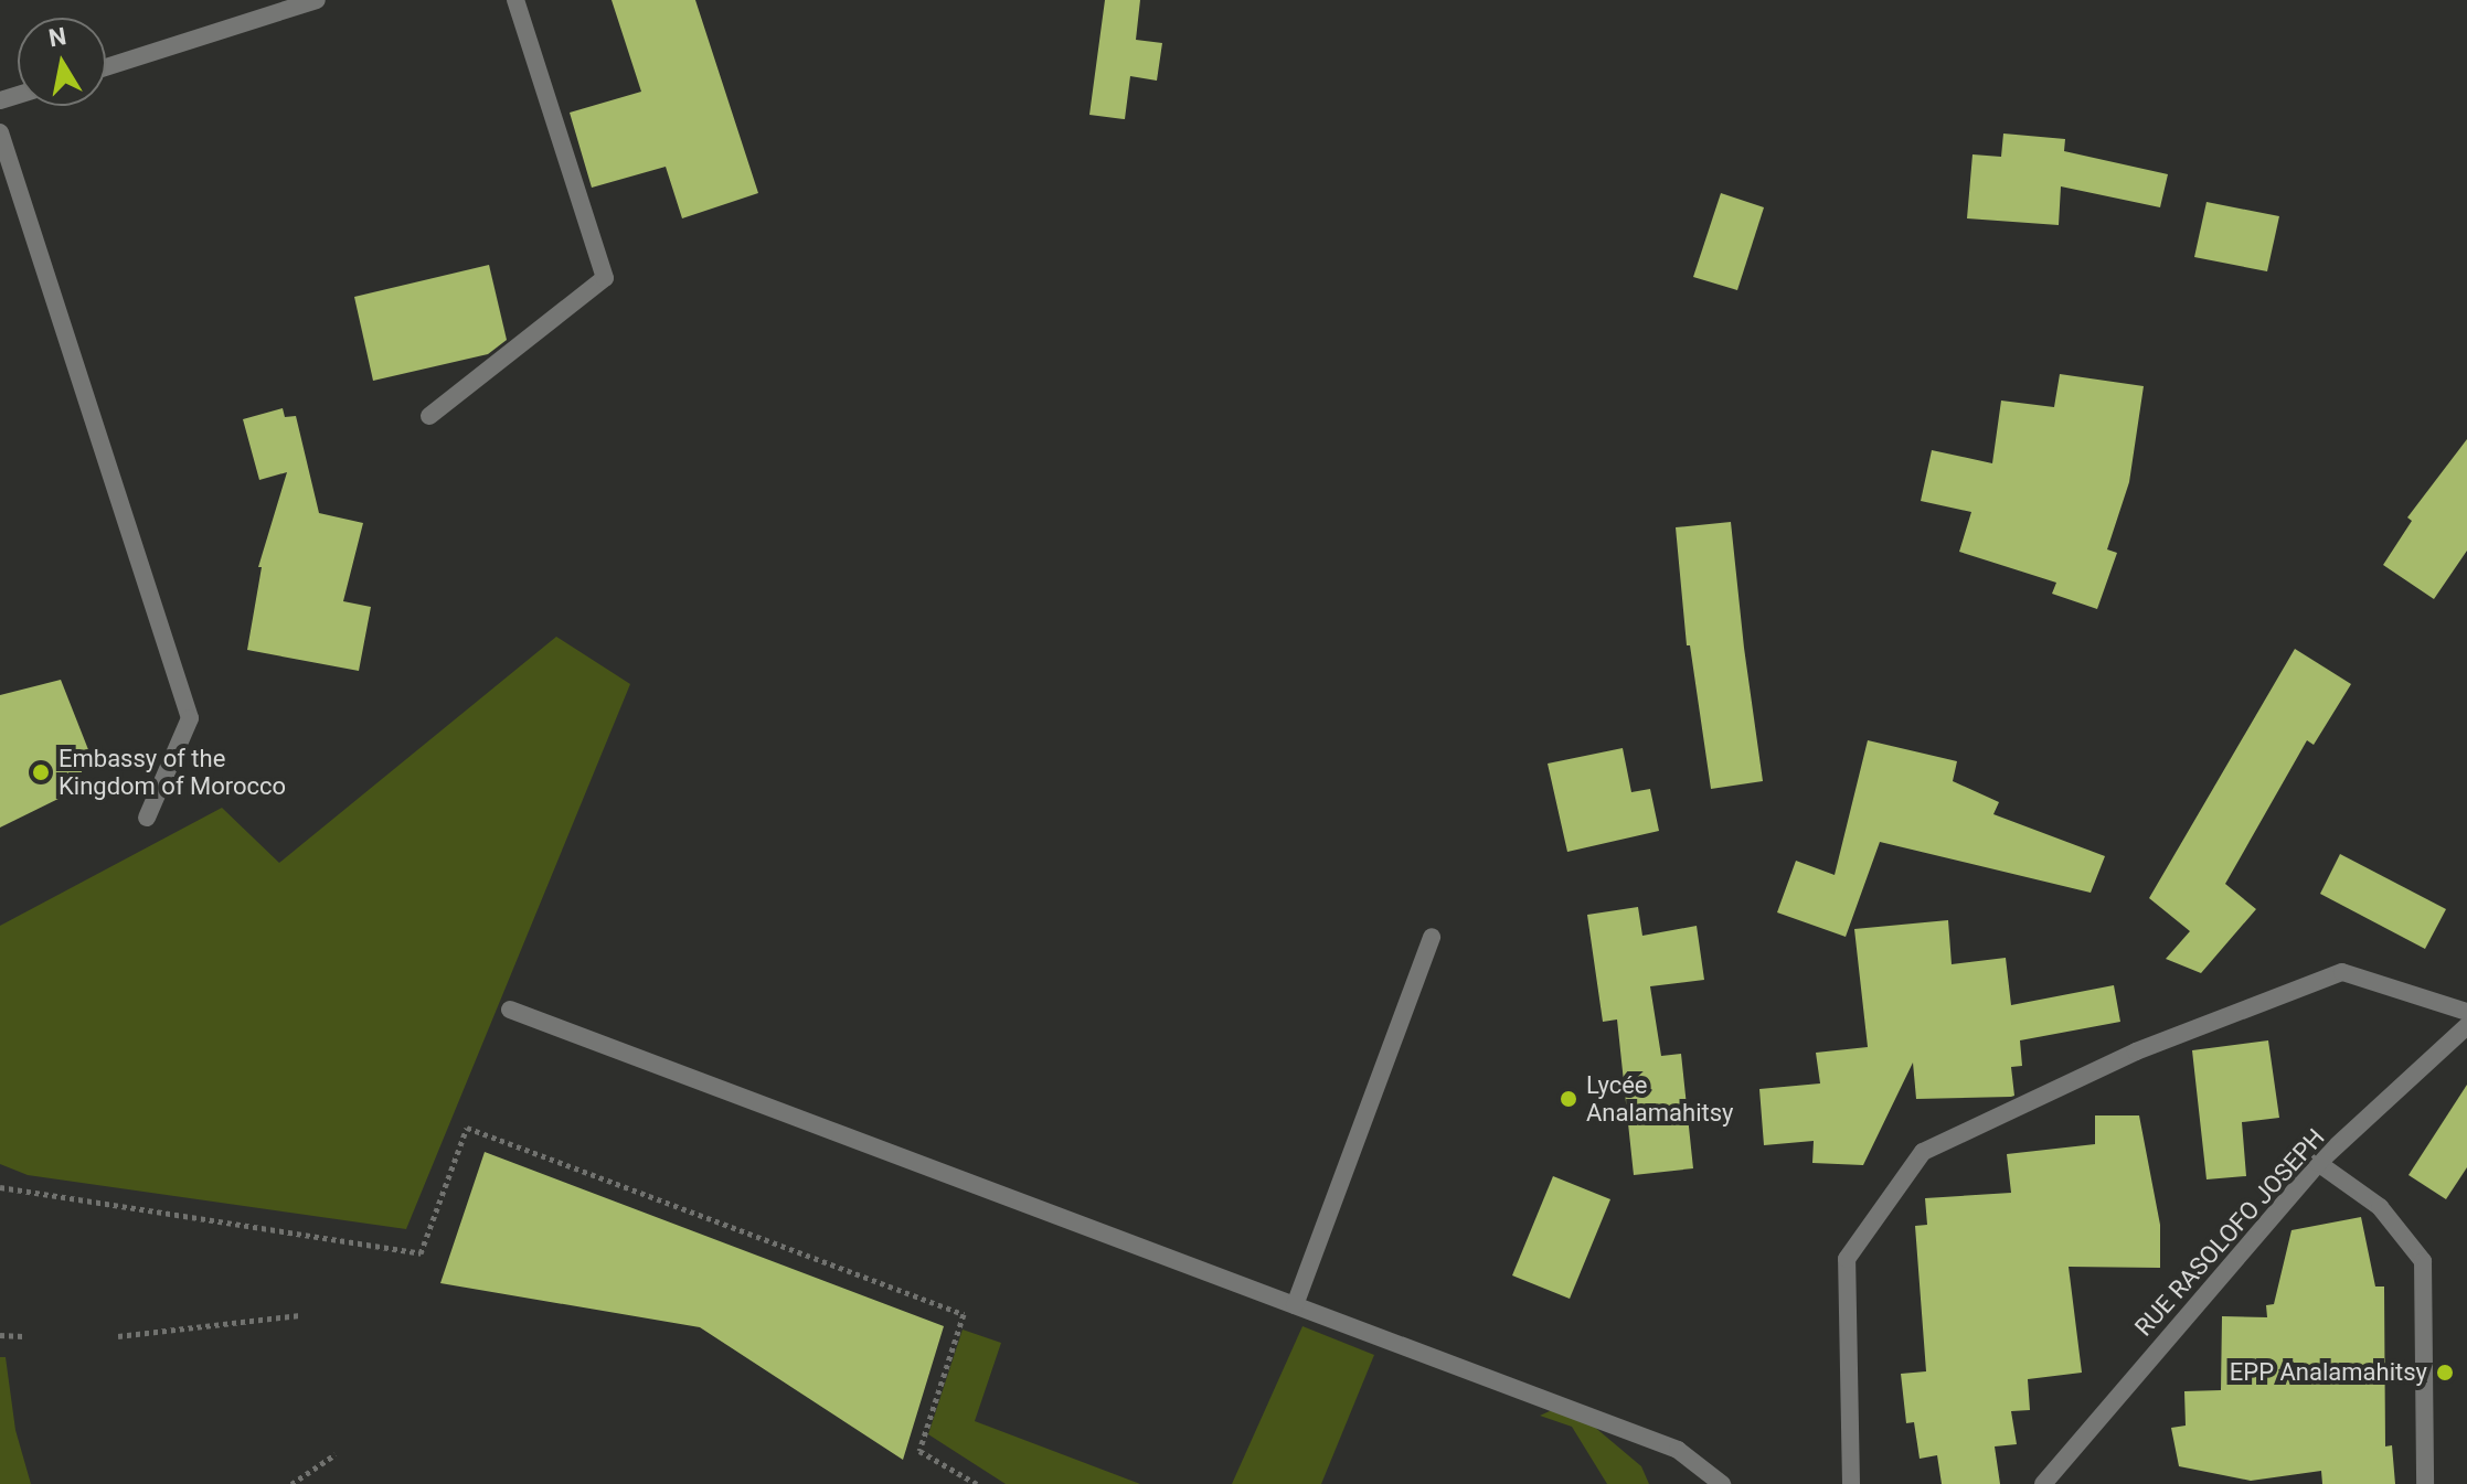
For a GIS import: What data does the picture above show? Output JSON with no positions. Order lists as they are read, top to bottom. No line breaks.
{"streets":{"street":["RUE RASOLOFO JOSEPH"]},"places":["Embassy of the Kingdom of Morocco","Lycée Analamahitsy","EPP Analamahitsy"],"north":"top"}
